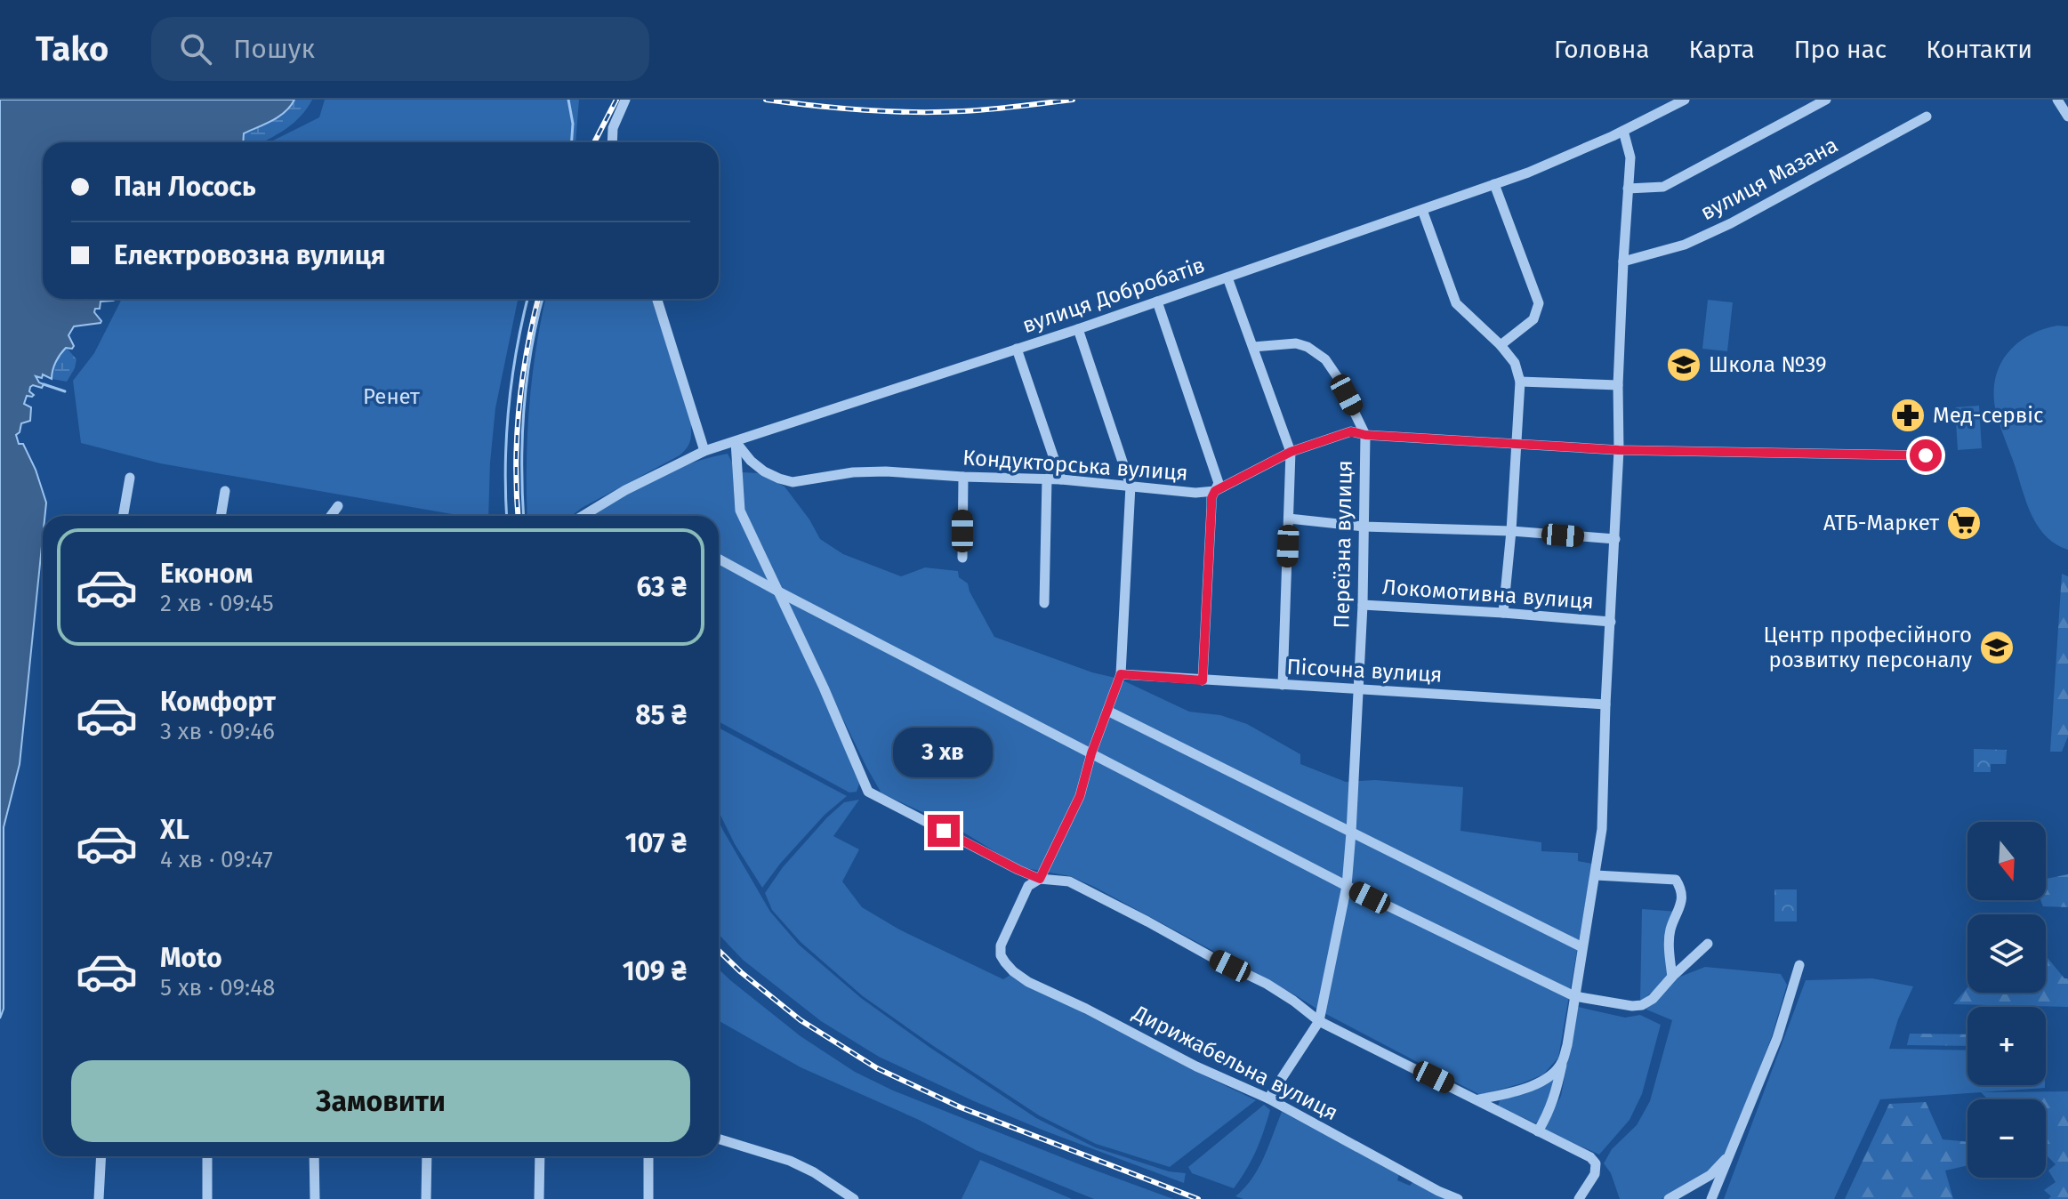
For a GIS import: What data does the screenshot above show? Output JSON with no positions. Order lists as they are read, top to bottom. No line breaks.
{"streets":{"street":["вулиця Мазана","вулиця Добробатів","Кондукторська вулиця","Переїзна вулиця","Локомотивна вулиця","Пісочна вулиця","Дирижабельна вулиця"]},"crossings":[["вулиця Добробатів","Кондукторська вулиця"],["Кондукторська вулиця","Переїзна вулиця"],["Переїзна вулиця","Локомотивна вулиця"],["Переїзна вулиця","Пісочна вулиця"]],"parks":["Ренет"],"places":{"school or university":["Школа №39","Центр професійного розвитку персоналу"],"pharmacy":["Мед-сервіс"],"supermarket":["АТБ-Маркет"]},"north":"bottom","page":{"header":"Tako","search":"Пошук","nav":["Головна","Карта","Про нас","Контакти"],"banner":["Пан Лосось","Електровозна вулиця"],"list":[{"name":"Економ","note":"2 хв · 09:45","value":"63 ₴"},{"name":"Комфорт","note":"3 хв · 09:46","value":"85 ₴"},{"name":"XL","note":"4 хв · 09:47","value":"107 ₴"},{"name":"Moto","note":"5 хв · 09:48","value":"109 ₴"}],"bubble":"3 хв","map_buttons":["+","−"],"buttons":"Замовити"}}
